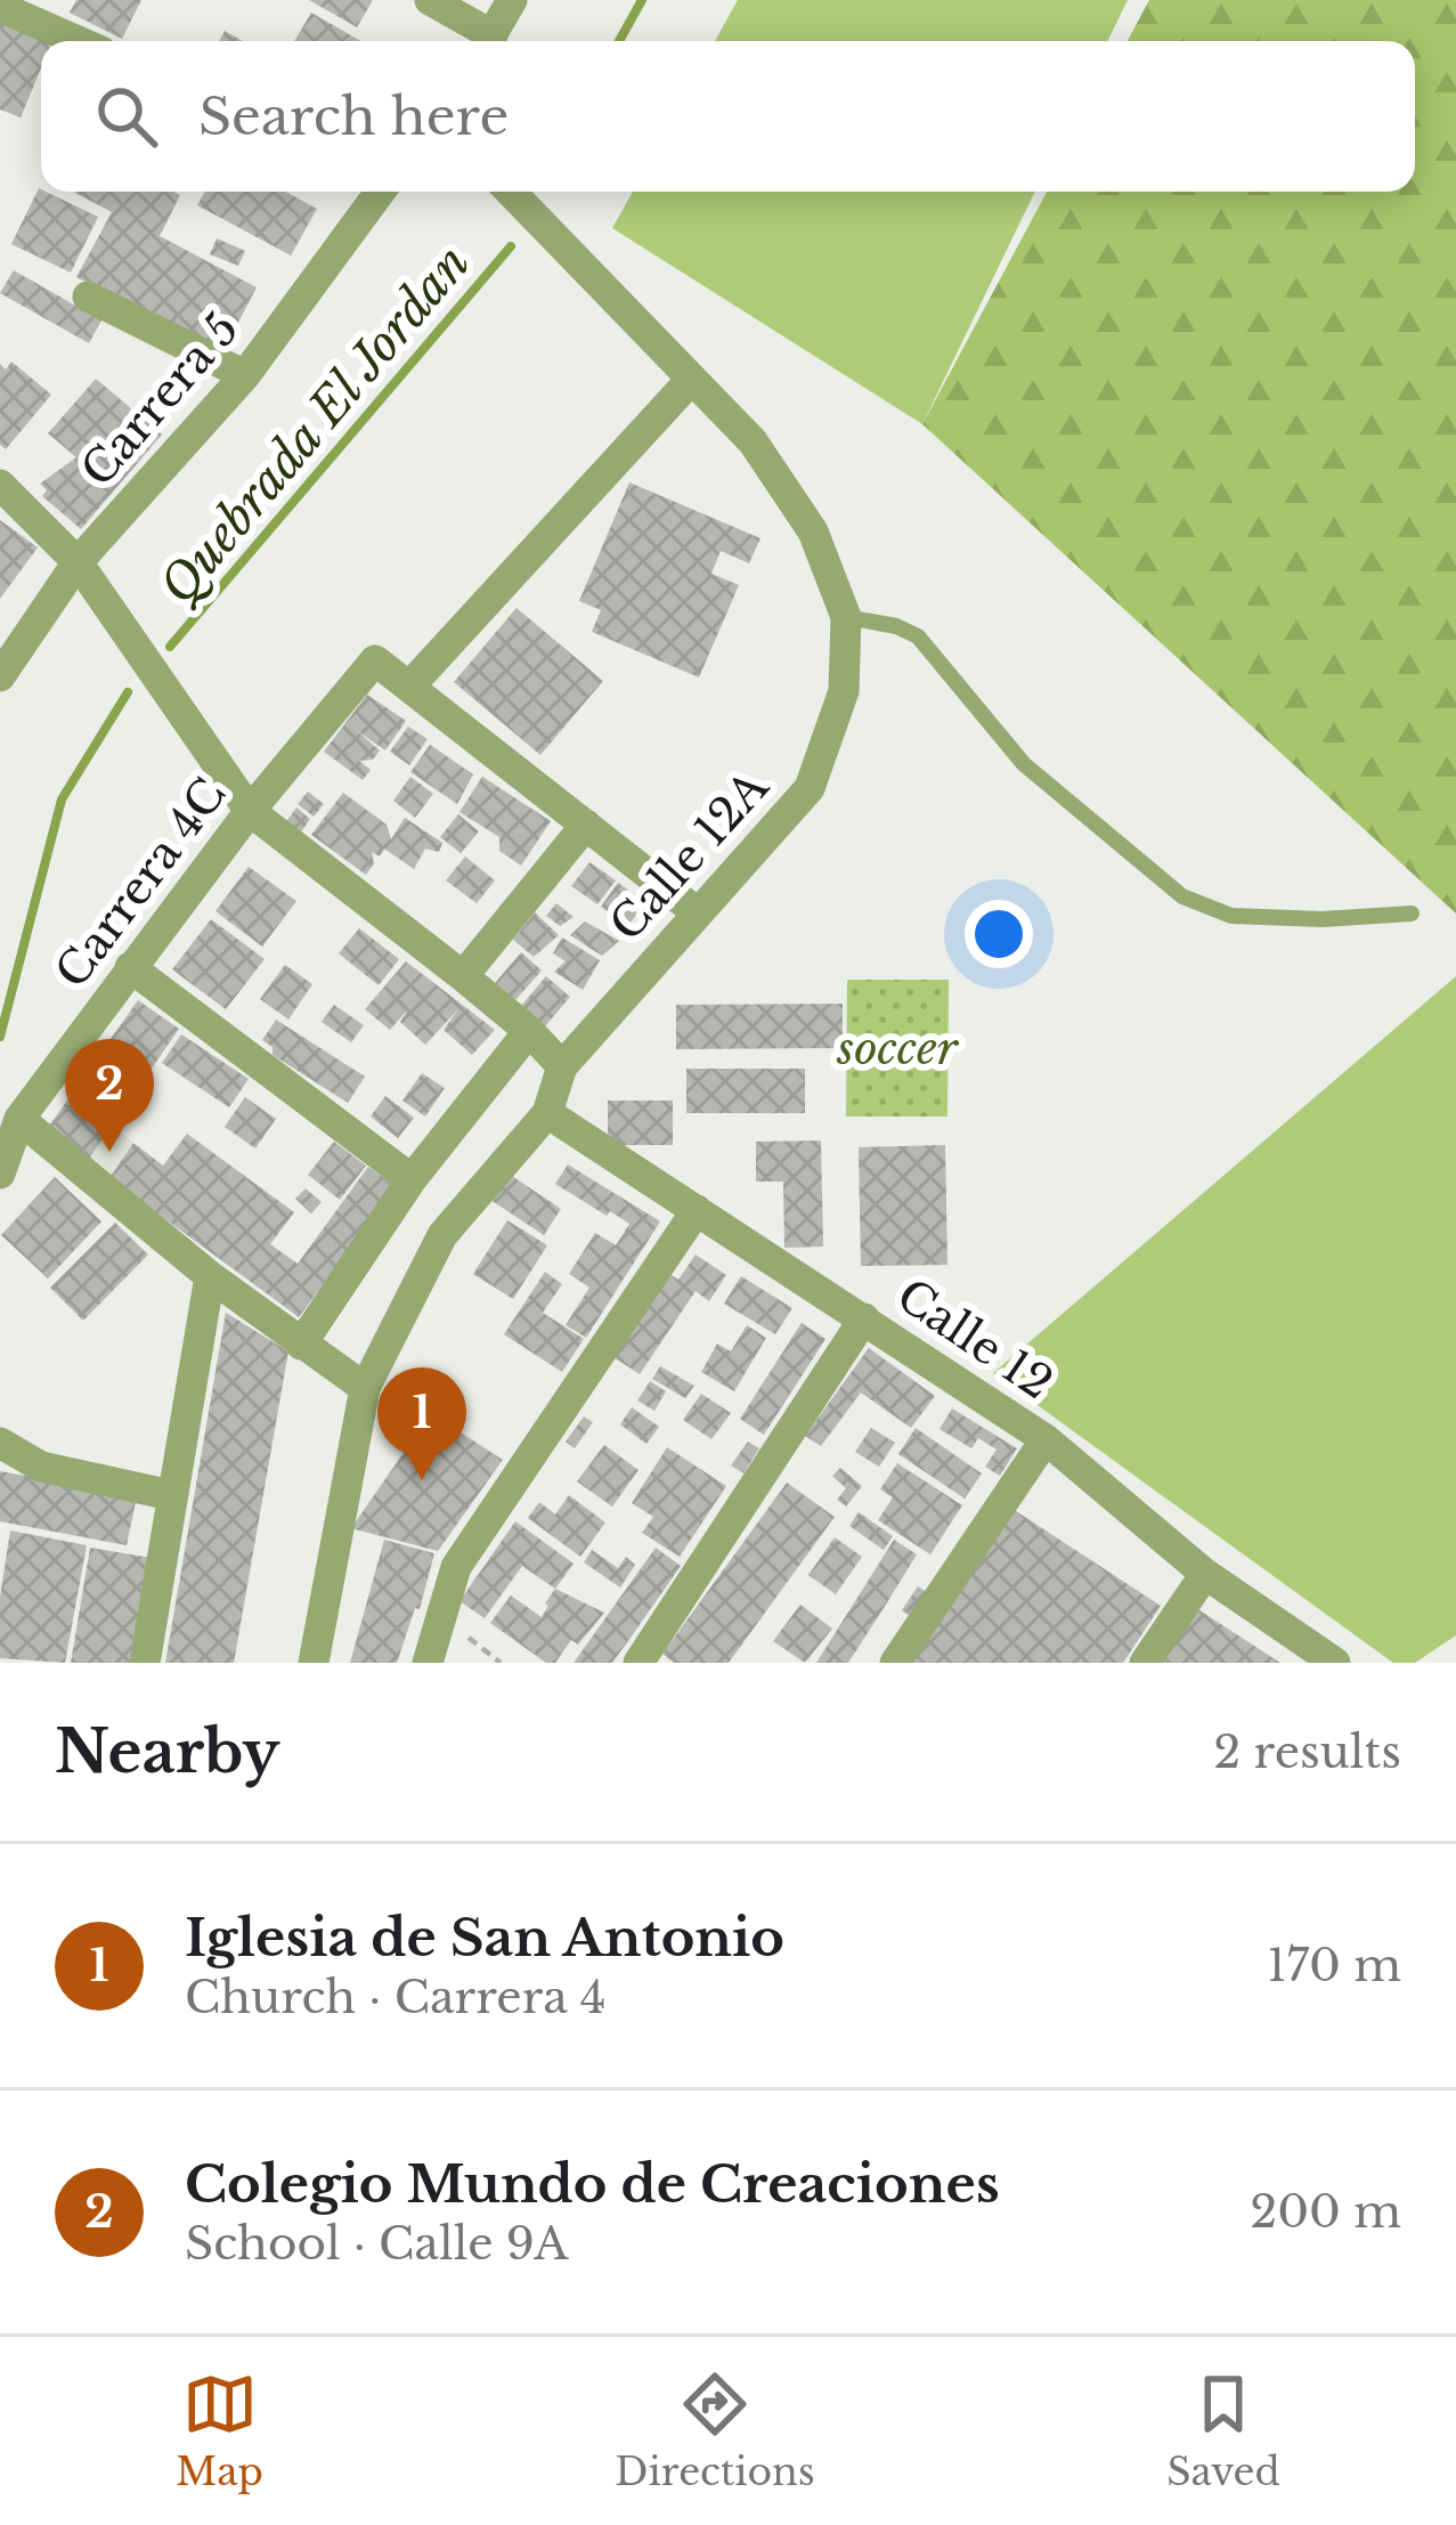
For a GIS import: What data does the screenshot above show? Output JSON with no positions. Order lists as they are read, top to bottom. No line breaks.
{"streets":{"street":["Carrera 5","Calle 12A","Carrera 4C","Calle 12"]},"crossings":[["Calle 12A","Calle 12"]],"water":["Quebrada El Jordan"],"parks":["soccer"],"page":{"search":"Search here","pins":["2","1"],"heading":["Nearby","2 results"],"list":[{"mark":"1","name":"Iglesia de San Antonio","note":"Church · Carrera 4","value":"170 m"},{"mark":"2","name":"Colegio Mundo de Creaciones","note":"School · Calle 9A","value":"200 m"}],"nav":["Map","Directions","Saved"]}}
